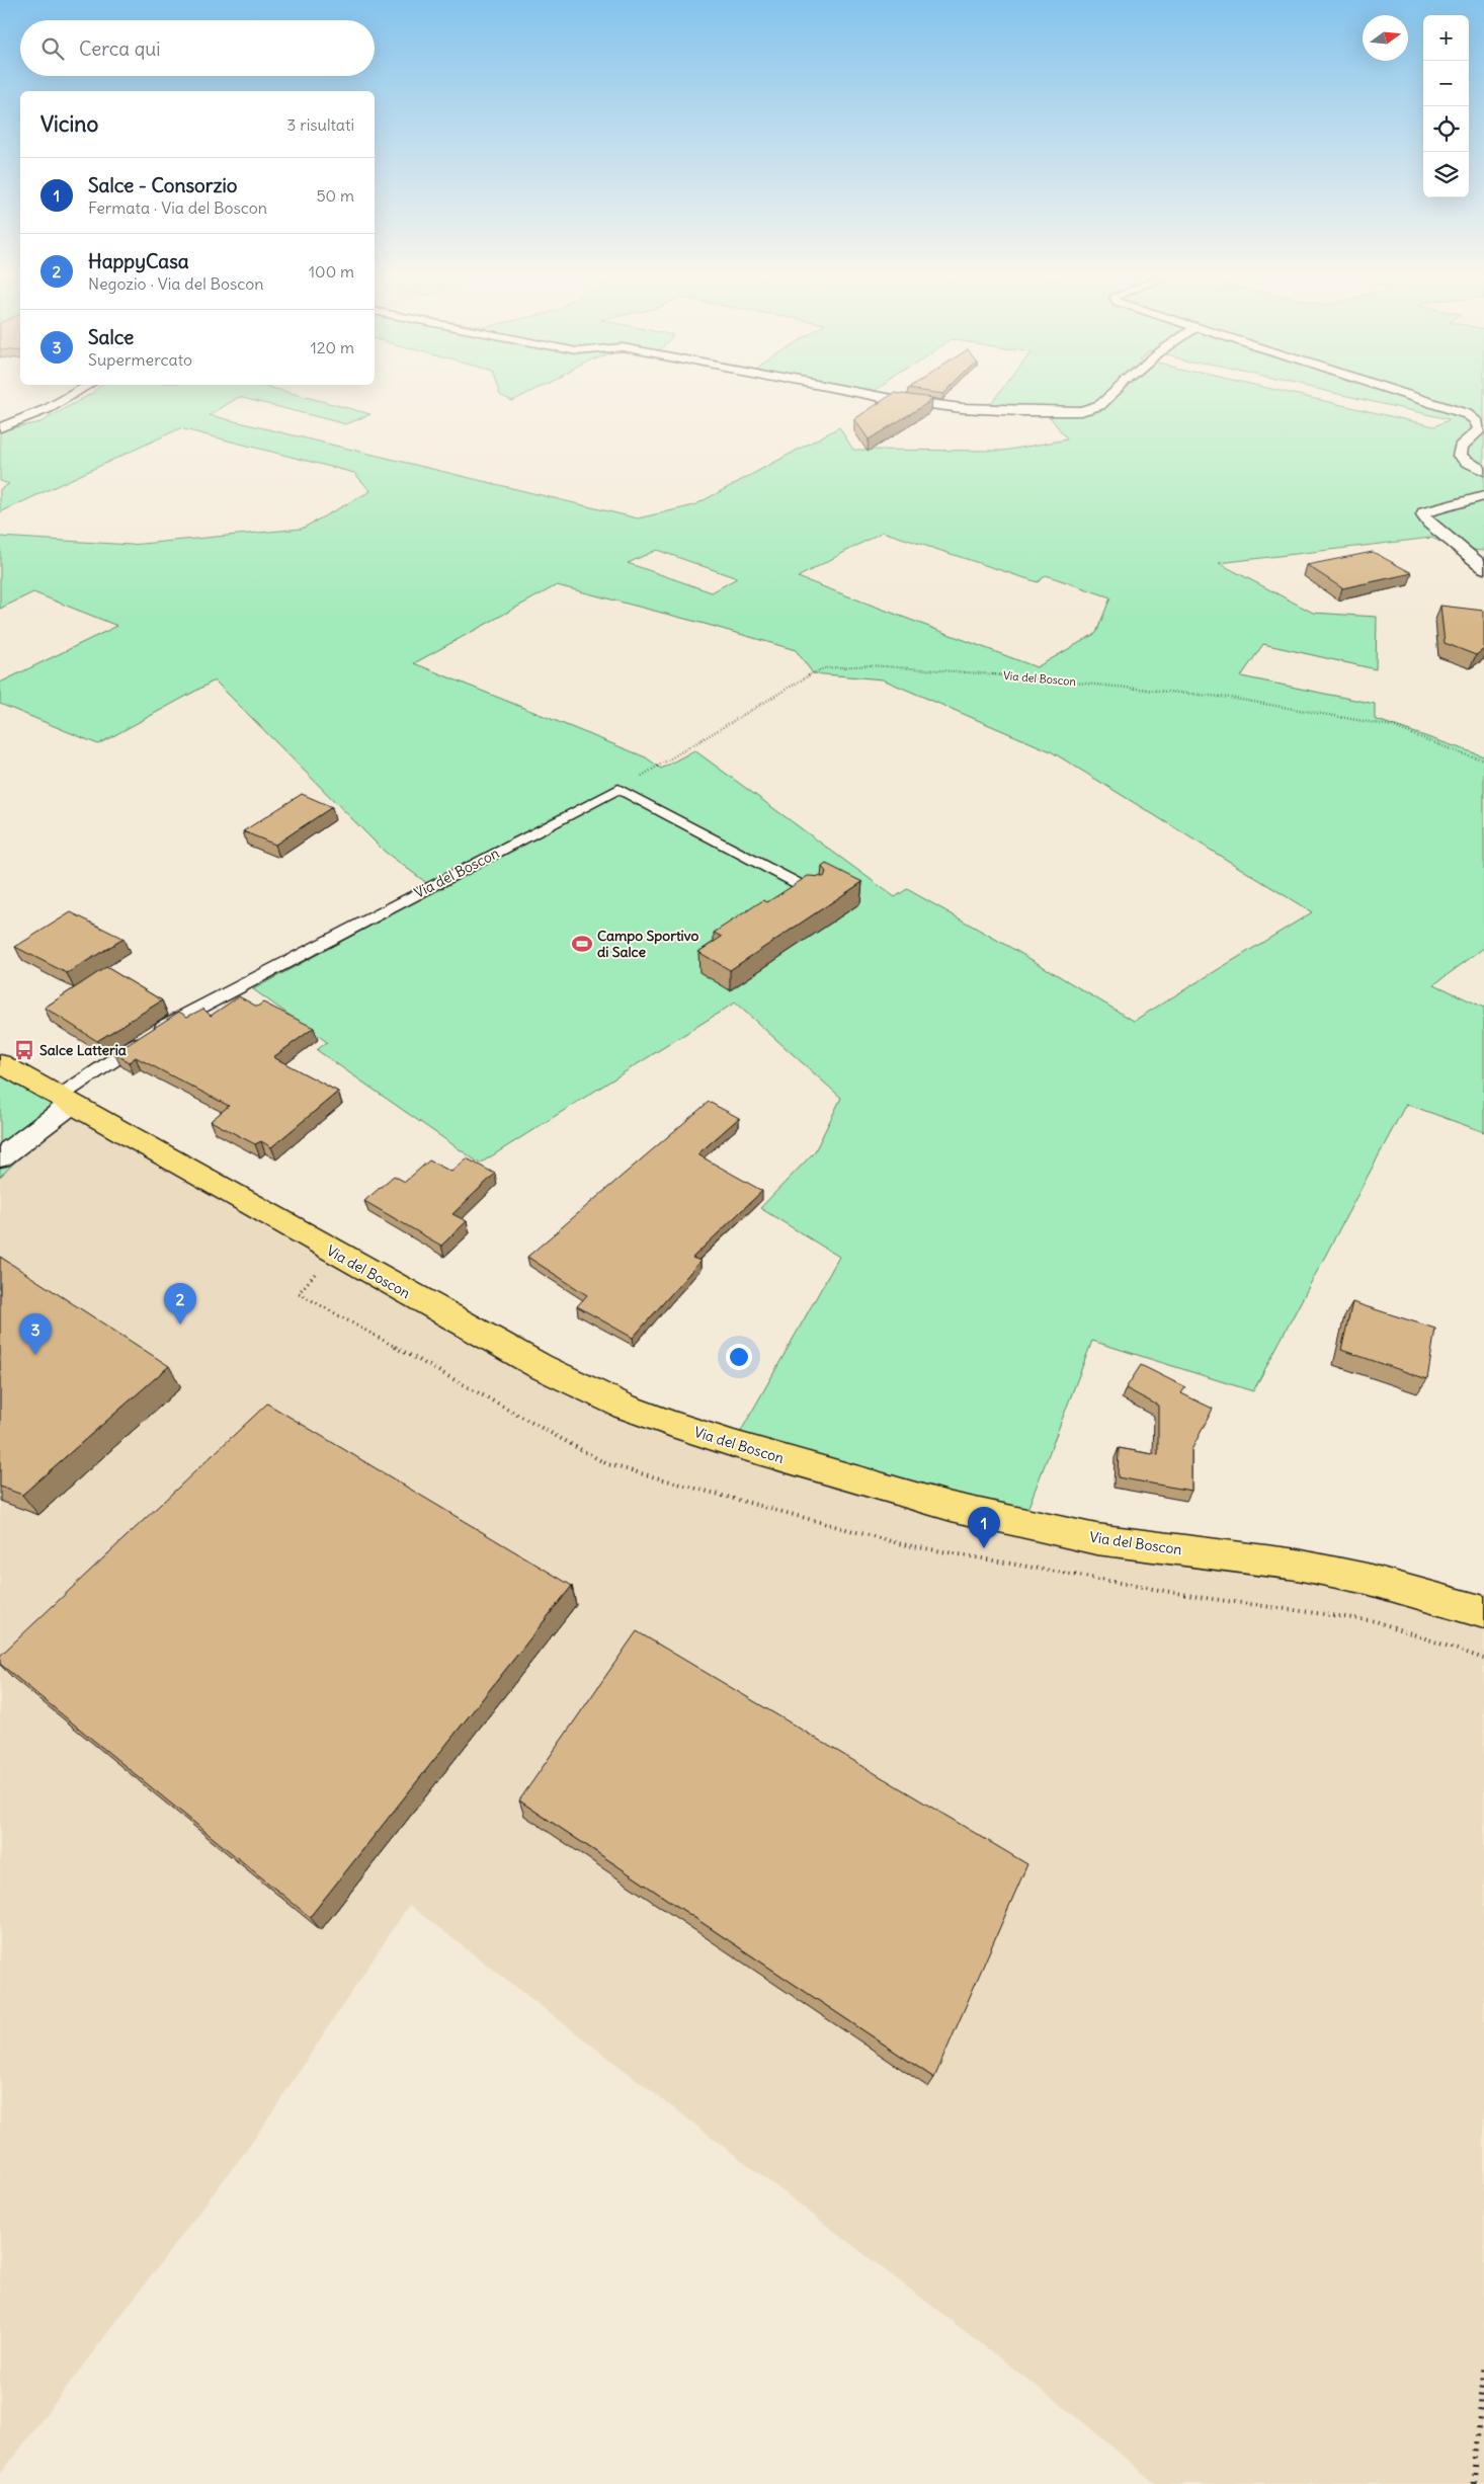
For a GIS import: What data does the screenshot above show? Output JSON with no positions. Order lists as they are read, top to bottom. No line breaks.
{"streets":{"main road":["Via del Boscon"]},"places":{"sports":["Campo Sportivo di Salce"],"bus stop":["Salce Latteria"]},"north":"right","page":{"map_buttons":["+","−"],"search":"Cerca qui","heading":["Vicino","3 risultati"],"list":[{"mark":"1","name":"Salce - Consorzio","note":"Fermata · Via del Boscon","value":"50 m"},{"mark":"2","name":"HappyCasa","note":"Negozio · Via del Boscon","value":"100 m"},{"mark":"3","name":"Salce","note":"Supermercato","value":"120 m"}],"pins":["2","3","1"]}}
